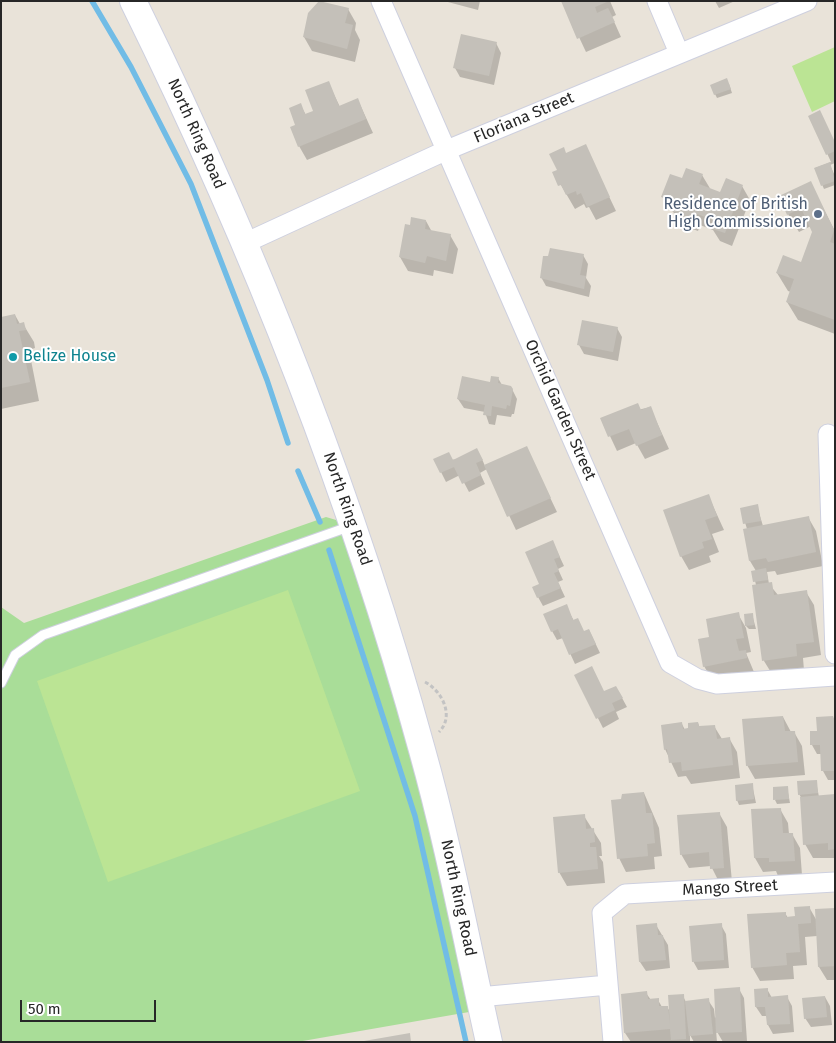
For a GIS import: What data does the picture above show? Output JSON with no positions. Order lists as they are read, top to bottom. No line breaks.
{"streets":{"main road":["North Ring Road"],"street":["Floriana Street","Orchid Garden Street","Mango Street"]},"crossings":[["Floriana Street","North Ring Road"],["Floriana Street","Orchid Garden Street"]],"places":["Residence of British High Commissioner","Belize House"],"scale_bar":"50 m"}
